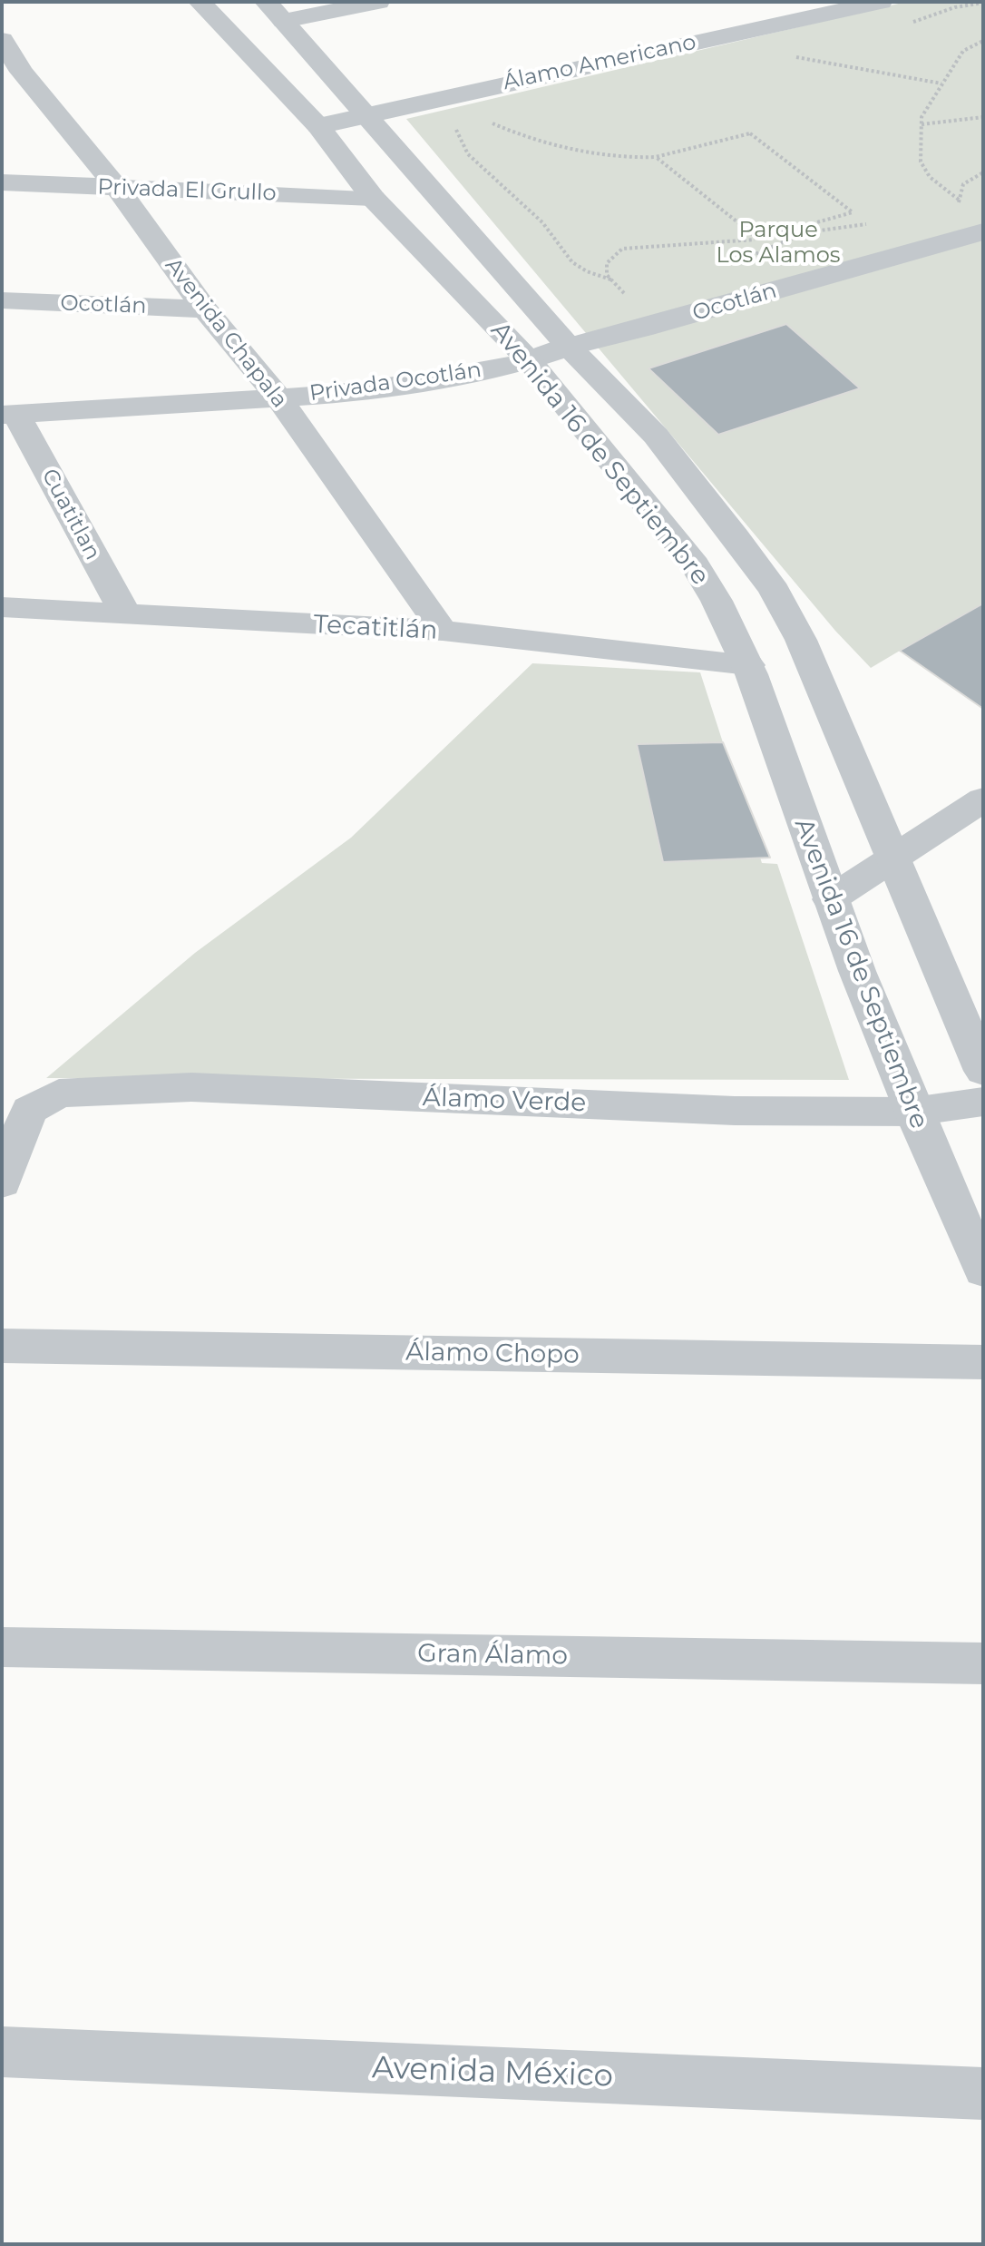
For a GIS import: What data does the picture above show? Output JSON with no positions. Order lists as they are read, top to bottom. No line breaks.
{"streets":{"street":["Álamo Americano","Privada El Grullo","Ocotlán","Avenida Chapala","Privada Ocotlán","Avenida 16 de Septiembre","Cuatitlan","Tecatitlán","Álamo Verde","Álamo Chopo","Gran Álamo","Avenida México"]},"crossings":[["Álamo Americano","Avenida 16 de Septiembre"],["Privada El Grullo","Avenida Chapala"],["Privada El Grullo","Avenida 16 de Septiembre"],["Ocotlán","Avenida Chapala"],["Ocotlán","Privada Ocotlán"],["Ocotlán","Avenida 16 de Septiembre"],["Avenida Chapala","Privada Ocotlán"],["Avenida Chapala","Tecatitlán"],["Privada Ocotlán","Avenida 16 de Septiembre"],["Privada Ocotlán","Cuatitlan"],["Avenida 16 de Septiembre","Tecatitlán"],["Avenida 16 de Septiembre","Álamo Verde"],["Cuatitlan","Tecatitlán"]],"parks":["Parque Los Alamos"]}
